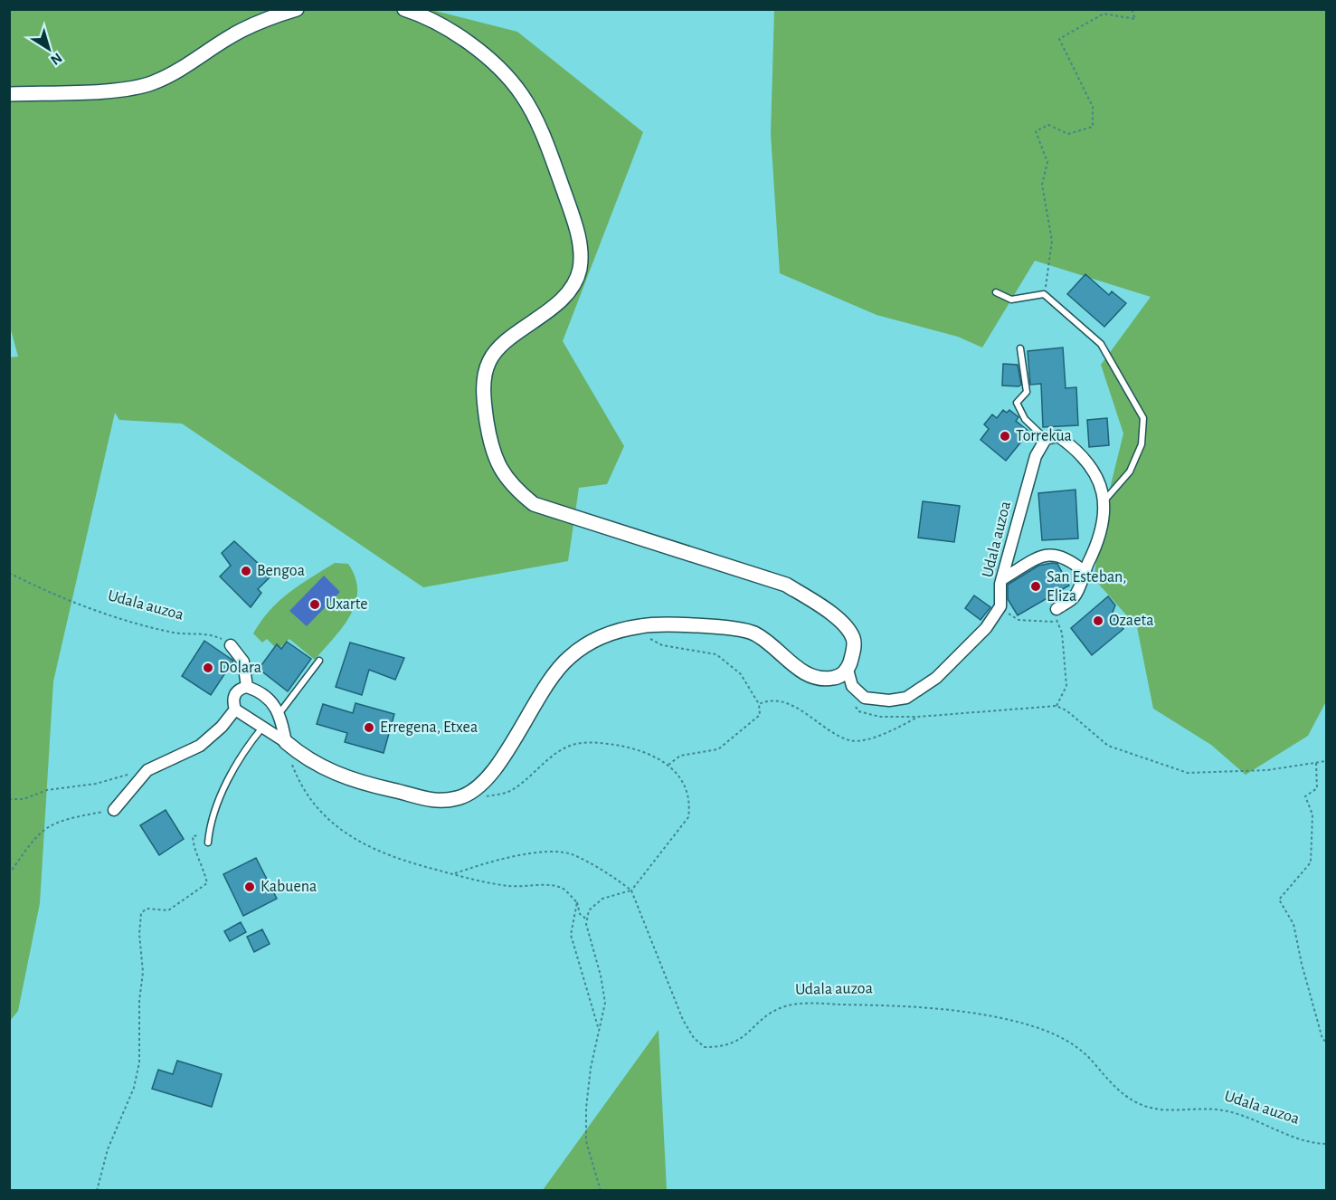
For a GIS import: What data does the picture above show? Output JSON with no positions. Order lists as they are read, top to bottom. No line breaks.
{"streets":{"street":["Udala auzoa"]},"places":["Torrekua","Bengoa","San Esteban, Eliza","Uxarte","Ozaeta","Dolara","Erregena, Etxea","Kabuena"],"north":"bottom right"}
